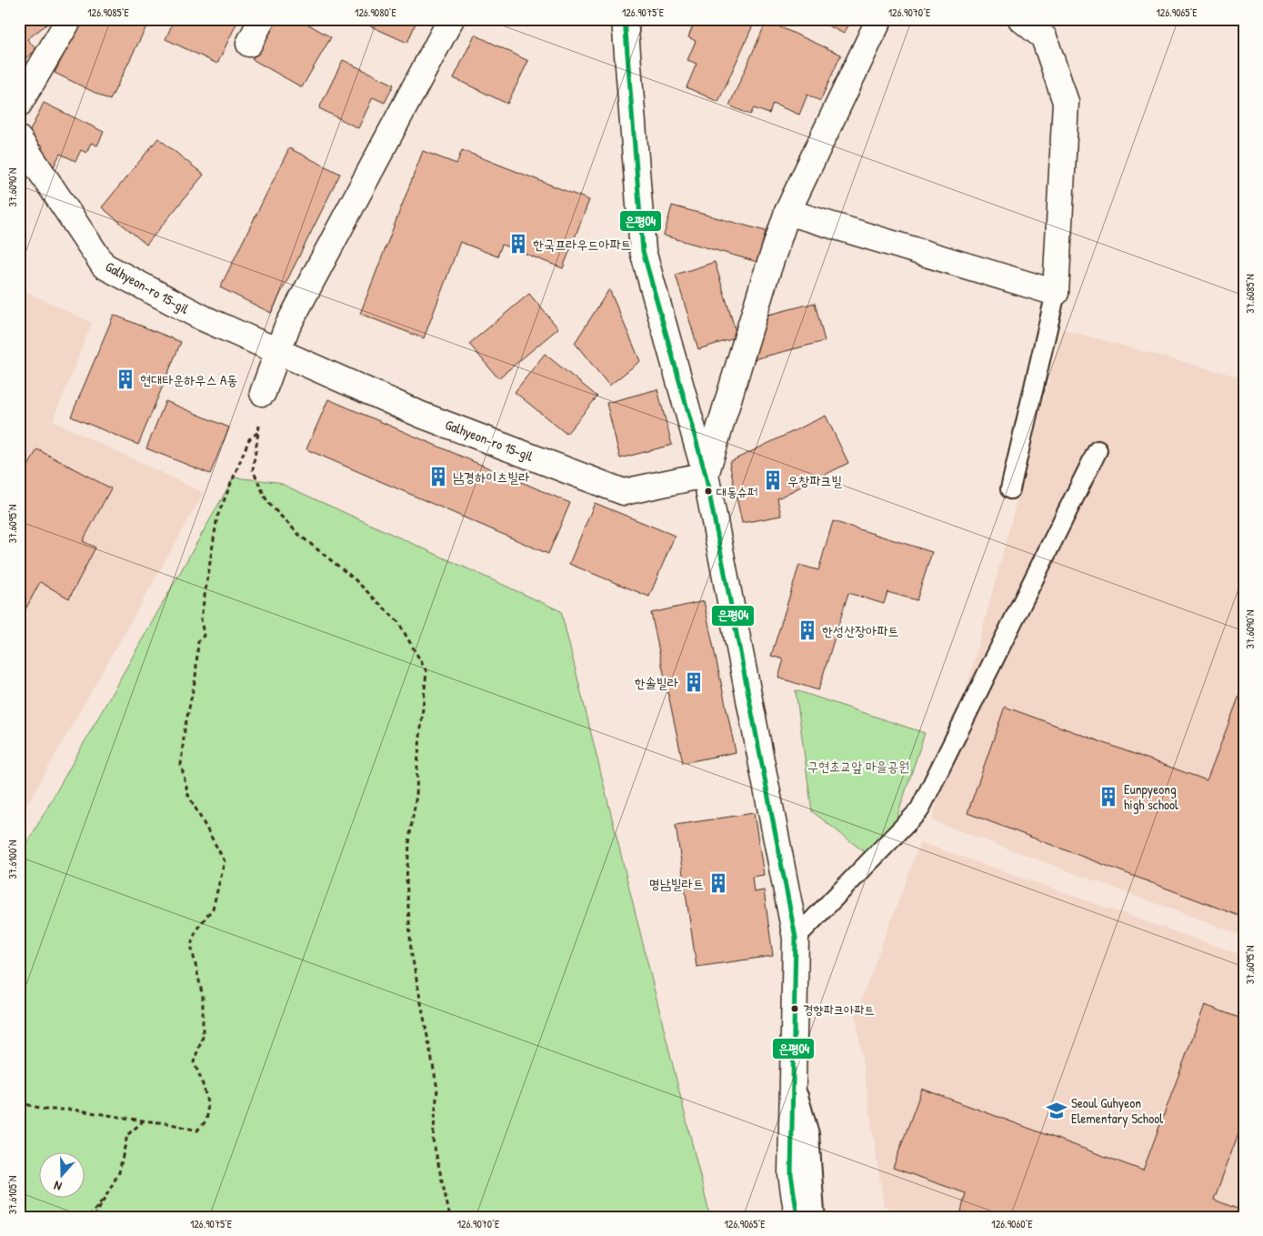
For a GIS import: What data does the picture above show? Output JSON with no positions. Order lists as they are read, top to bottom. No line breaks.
{"streets":{"street":["Galhyeon-ro 15-gil"]},"parks":["구현초교앞 마을공원"],"places":{"building":["한국프라우드아파트","현대타운하우스 A동","남경하이츠빌라","우창파크빌","한성산장아파트","한솔빌라","Eunpyeong high school","명남빌라트"],"other":["대동슈퍼","경향파크아파트"],"school or university":["Seoul Guhyeon Elementary School"]},"lines":["transit line 은평04"],"north":"bottom","coordinates":["126.9085°E","126.9080°E","126.9075°E","126.9070°E","126.9065°E","37.6090°N","37.6085°N","37.6095°N","37.6100°N","37.6105°N","126.9060°E"]}
